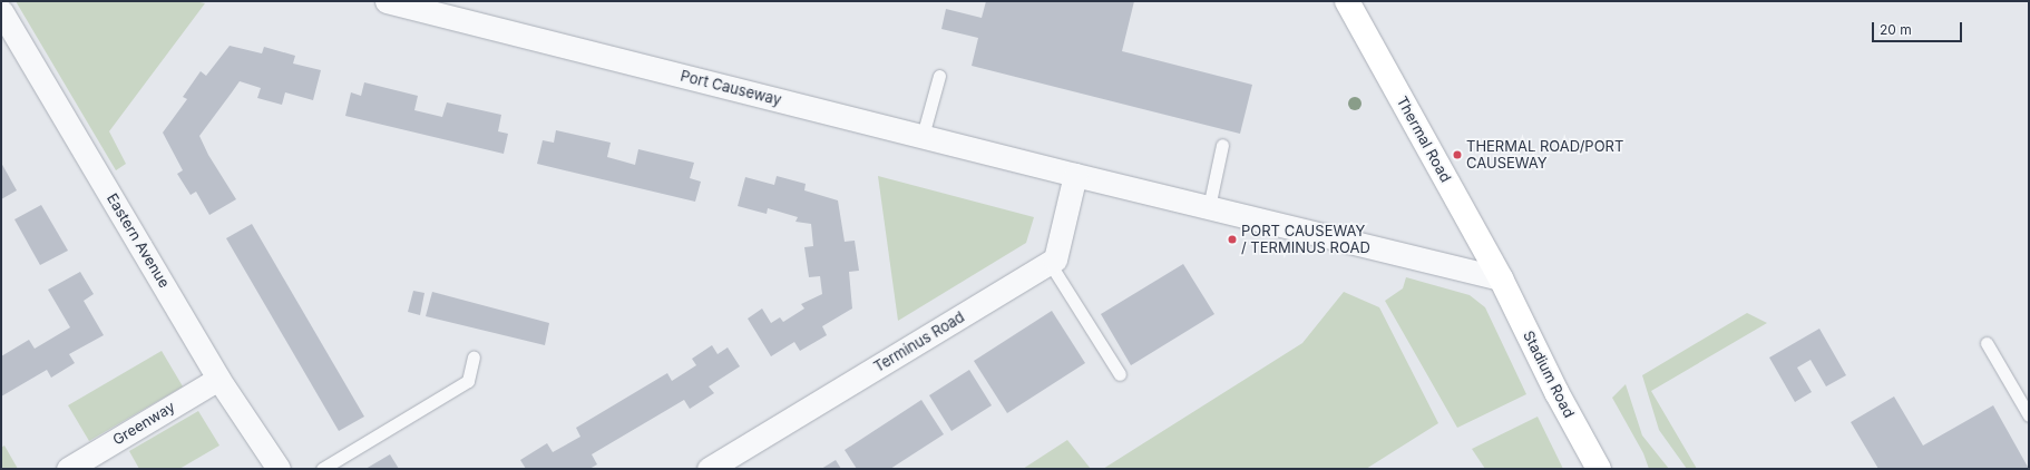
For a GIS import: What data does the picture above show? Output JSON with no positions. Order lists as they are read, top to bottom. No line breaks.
{"streets":{"street":["Port Causeway","Thermal Road","Eastern Avenue","Terminus Road","Stadium Road","Greenway"]},"crossings":[["Port Causeway","Thermal Road"],["Port Causeway","Stadium Road"],["Thermal Road","Stadium Road"],["Eastern Avenue","Greenway"]],"places":["THERMAL ROAD/PORT CAUSEWAY","PORT CAUSEWAY / TERMINUS ROAD"],"scale_bar":"20 m"}
